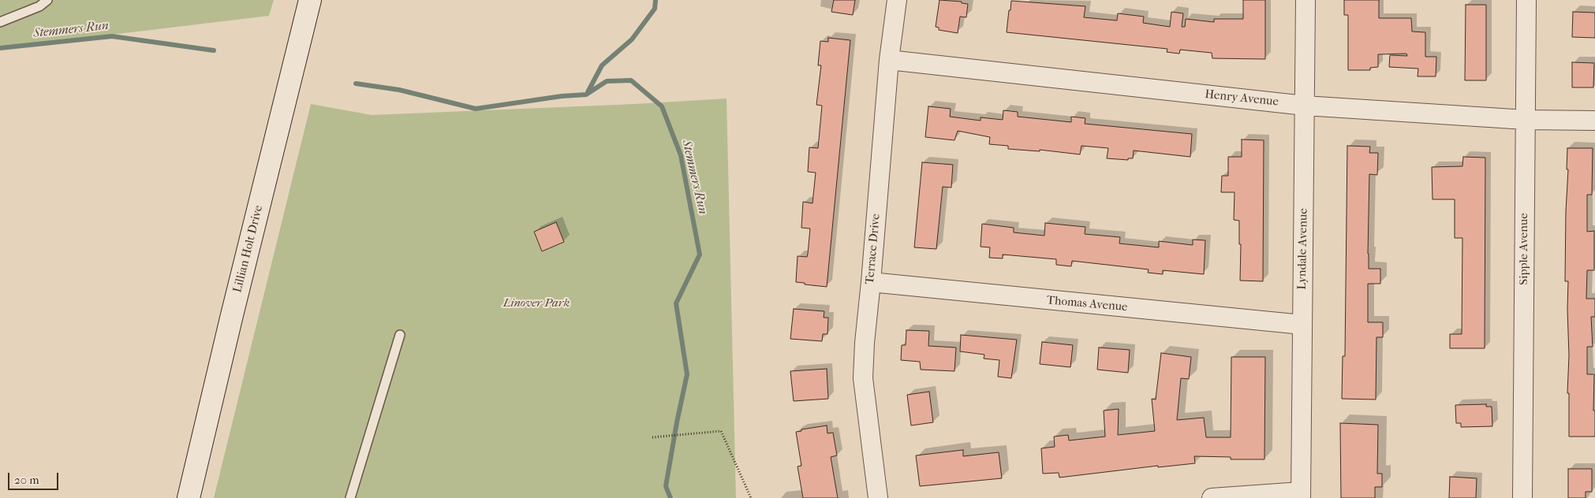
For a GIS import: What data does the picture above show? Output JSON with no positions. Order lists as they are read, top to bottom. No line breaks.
{"streets":{"main road":["Lillian Holt Drive"],"street":["Henry Avenue","Terrace Drive","Lyndale Avenue","Sipple Avenue","Thomas Avenue"]},"crossings":[["Henry Avenue","Terrace Drive"],["Henry Avenue","Lyndale Avenue"],["Henry Avenue","Sipple Avenue"],["Terrace Drive","Thomas Avenue"],["Lyndale Avenue","Thomas Avenue"]],"water":["Stemmers Run"],"parks":["Linover Park"],"scale_bar":"20 m"}
